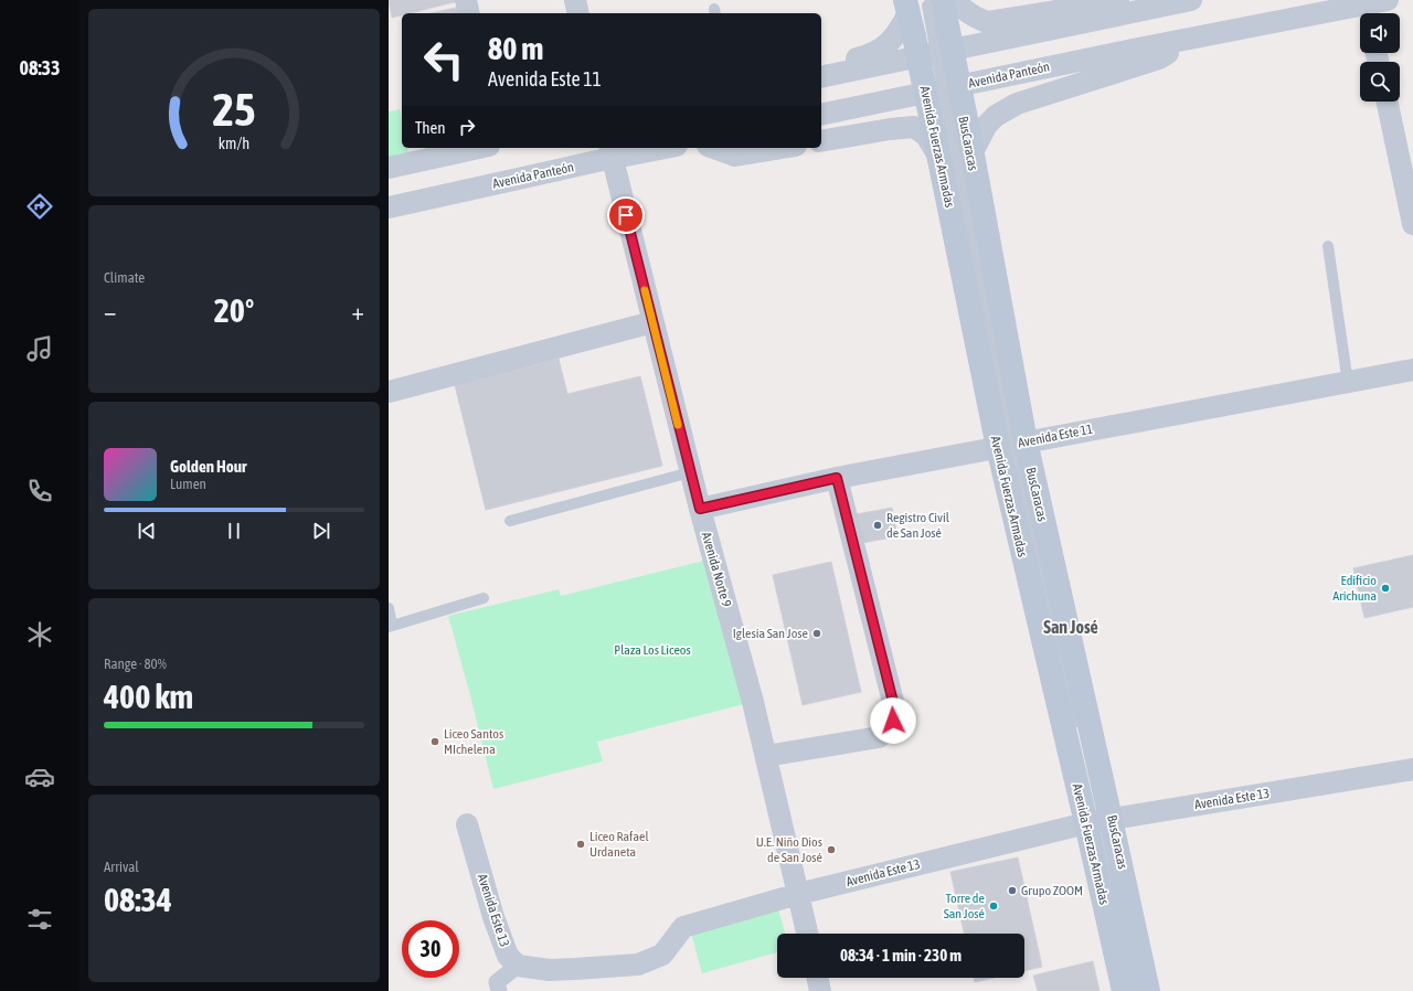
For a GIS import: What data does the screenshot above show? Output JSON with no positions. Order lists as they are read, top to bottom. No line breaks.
{"streets":{"main road":["Avenida Fuerzas Armadas"],"street":["Avenida Panteón","Avenida Este 11","Avenida Norte 9","Avenida Este 13"],"lane":["BusCaracas"]},"crossings":[["Avenida Panteón","Avenida Fuerzas Armadas"],["Avenida Panteón","Avenida Norte 9"],["BusCaracas","Avenida Fuerzas Armadas"],["BusCaracas","Avenida Este 11"],["Avenida Fuerzas Armadas","Avenida Este 11"],["Avenida Fuerzas Armadas","Avenida Este 13"],["Avenida Este 11","Avenida Norte 9"],["Avenida Norte 9","Avenida Este 13"]],"districts":["San José"],"parks":["Plaza Los Liceos"],"places":["Registro Civil de San José","Edificio Arichuna","Iglesia San Jose","Liceo Santos MIchelena","Liceo Rafael Urdaneta","U.E. Niño Dios de San José","Grupo ZOOM","Torre de San José"],"page":{"tabs":"08:33","turn":["80 m","Avenida Este 11"],"then":"Then","tile":["Climate",["Range · 80%","400 km"],["Arrival","08:34"]],"heat":["−","20°","+"],"song":["Golden Hour","Lumen"],"limit":"30","trip":"08:34 · 1 min · 230 m","gauge":["25","km/h"]}}
